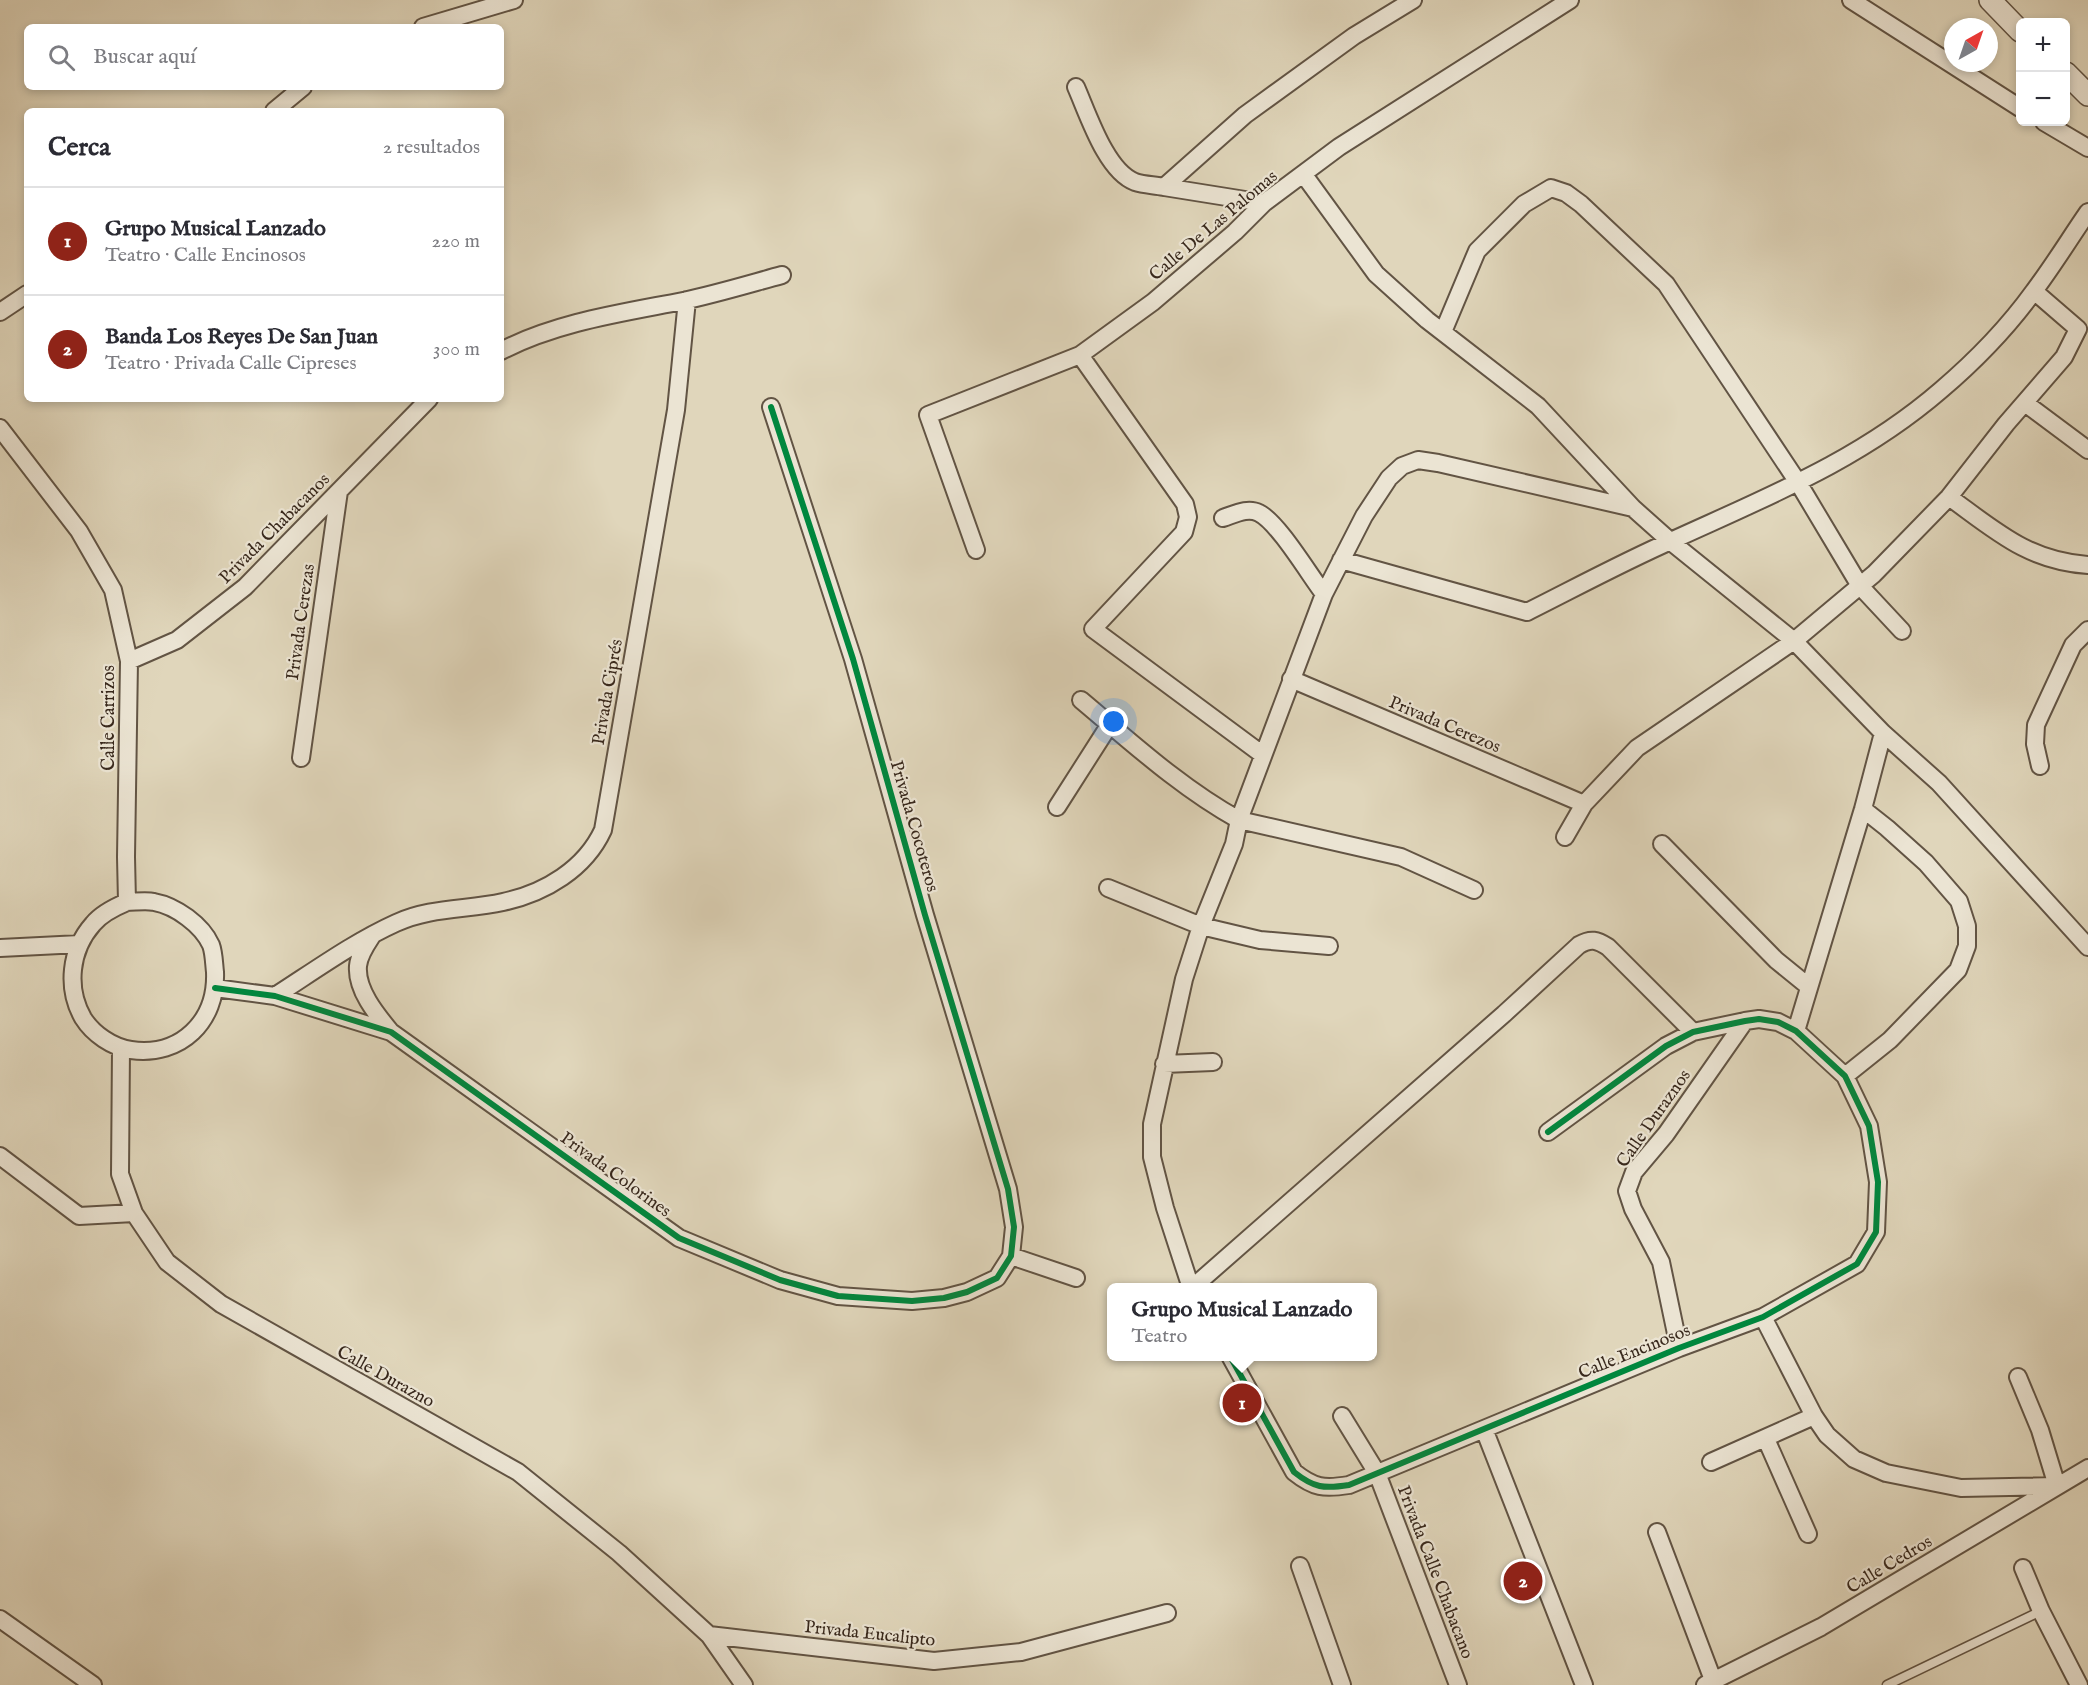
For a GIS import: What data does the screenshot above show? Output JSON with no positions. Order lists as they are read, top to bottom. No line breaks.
{"streets":{"street":["Calle De Las Palomas","Privada Chabacanos","Privada Cerezas","Privada Ciprés","Calle Carrizos","Privada Cerezos","Privada Cocoteros","Calle Duraznos","Privada Colorines","Calle Encinosos","Calle Durazno","Calle Cedros","Privada Calle Chabacano","Privada Eucalipto"]},"crossings":[["Privada Chabacanos","Privada Cerezas"],["Privada Chabacanos","Calle Carrizos"],["Privada Ciprés","Privada Colorines"],["Calle Carrizos","Privada Colorines"],["Calle Carrizos","Calle Durazno"],["Privada Cocoteros","Privada Colorines"],["Calle Duraznos","Calle Encinosos"],["Privada Colorines","Calle Durazno"],["Calle Encinosos","Privada Calle Chabacano"],["Calle Durazno","Privada Eucalipto"]],"north":"top right","page":{"map_buttons":["+","−"],"search":"Buscar aquí","heading":["Cerca","2 resultados"],"list":[{"mark":"1","name":"Grupo Musical Lanzado","note":"Teatro · Calle Encinosos","value":"220 m"},{"mark":"2","name":"Banda Los Reyes De San Juan","note":"Teatro · Privada Calle Cipreses","value":"300 m"}],"popup":["Grupo Musical Lanzado","Teatro"],"pins":["1","2"]}}
